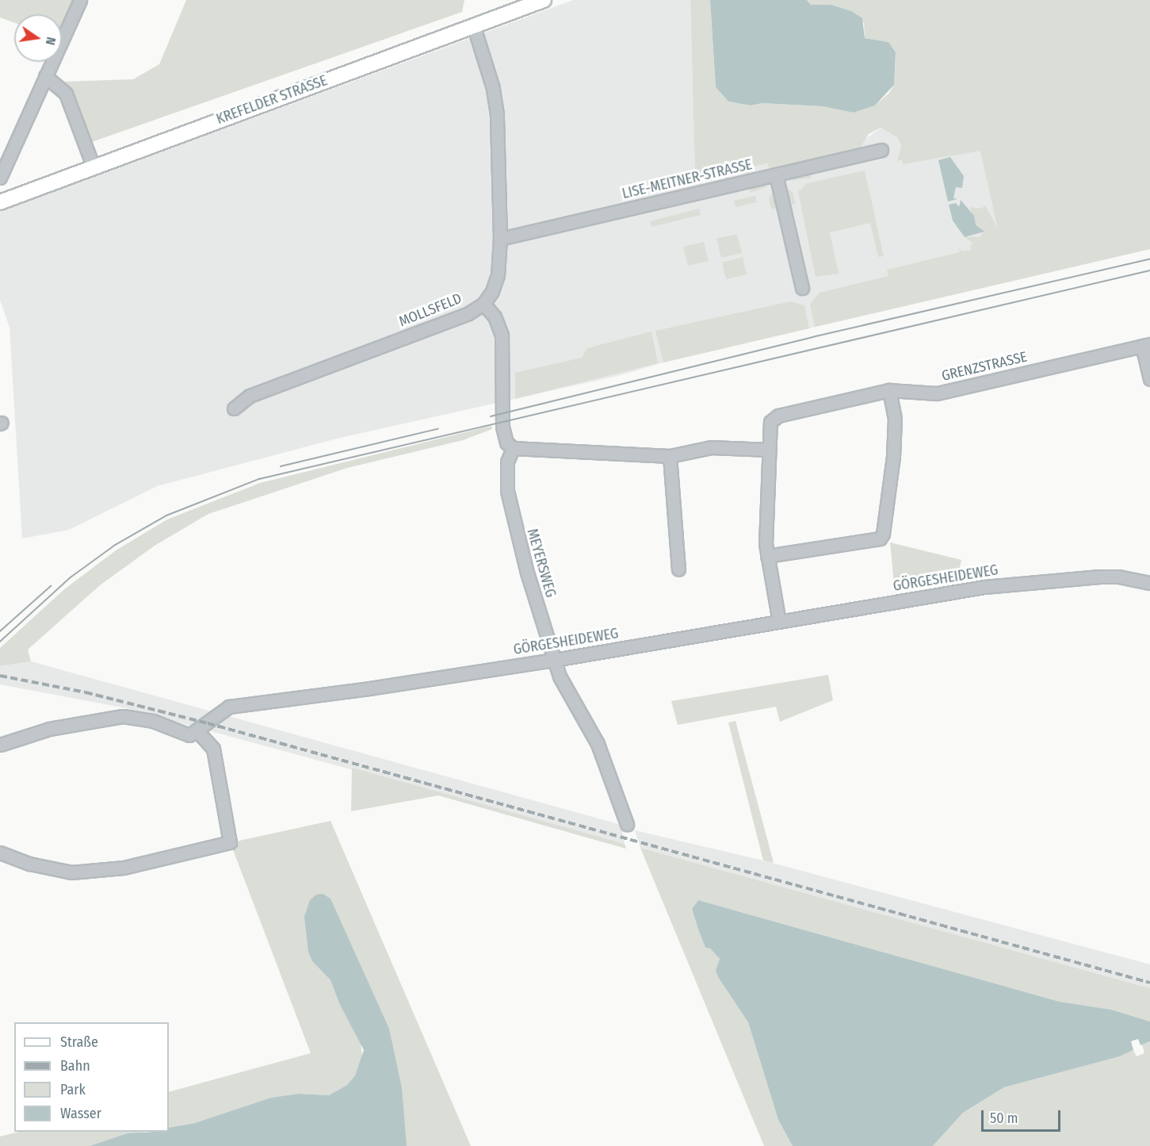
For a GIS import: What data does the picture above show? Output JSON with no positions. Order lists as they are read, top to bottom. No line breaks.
{"streets":{"main road":["KREFELDER STRASSE"],"street":["LISE-MEITNER-STRASSE","MOLLSFELD","GRENZSTRASSE","MEYERSWEG","GÖRGESHEIDEWEG"]},"crossings":[["KREFELDER STRASSE","MOLLSFELD"],["LISE-MEITNER-STRASSE","MOLLSFELD"],["GRENZSTRASSE","GÖRGESHEIDEWEG"],["MEYERSWEG","GÖRGESHEIDEWEG"]],"legend":["Straße","Bahn","Park","Wasser"],"scale_bar":"50 m","north":"right"}
